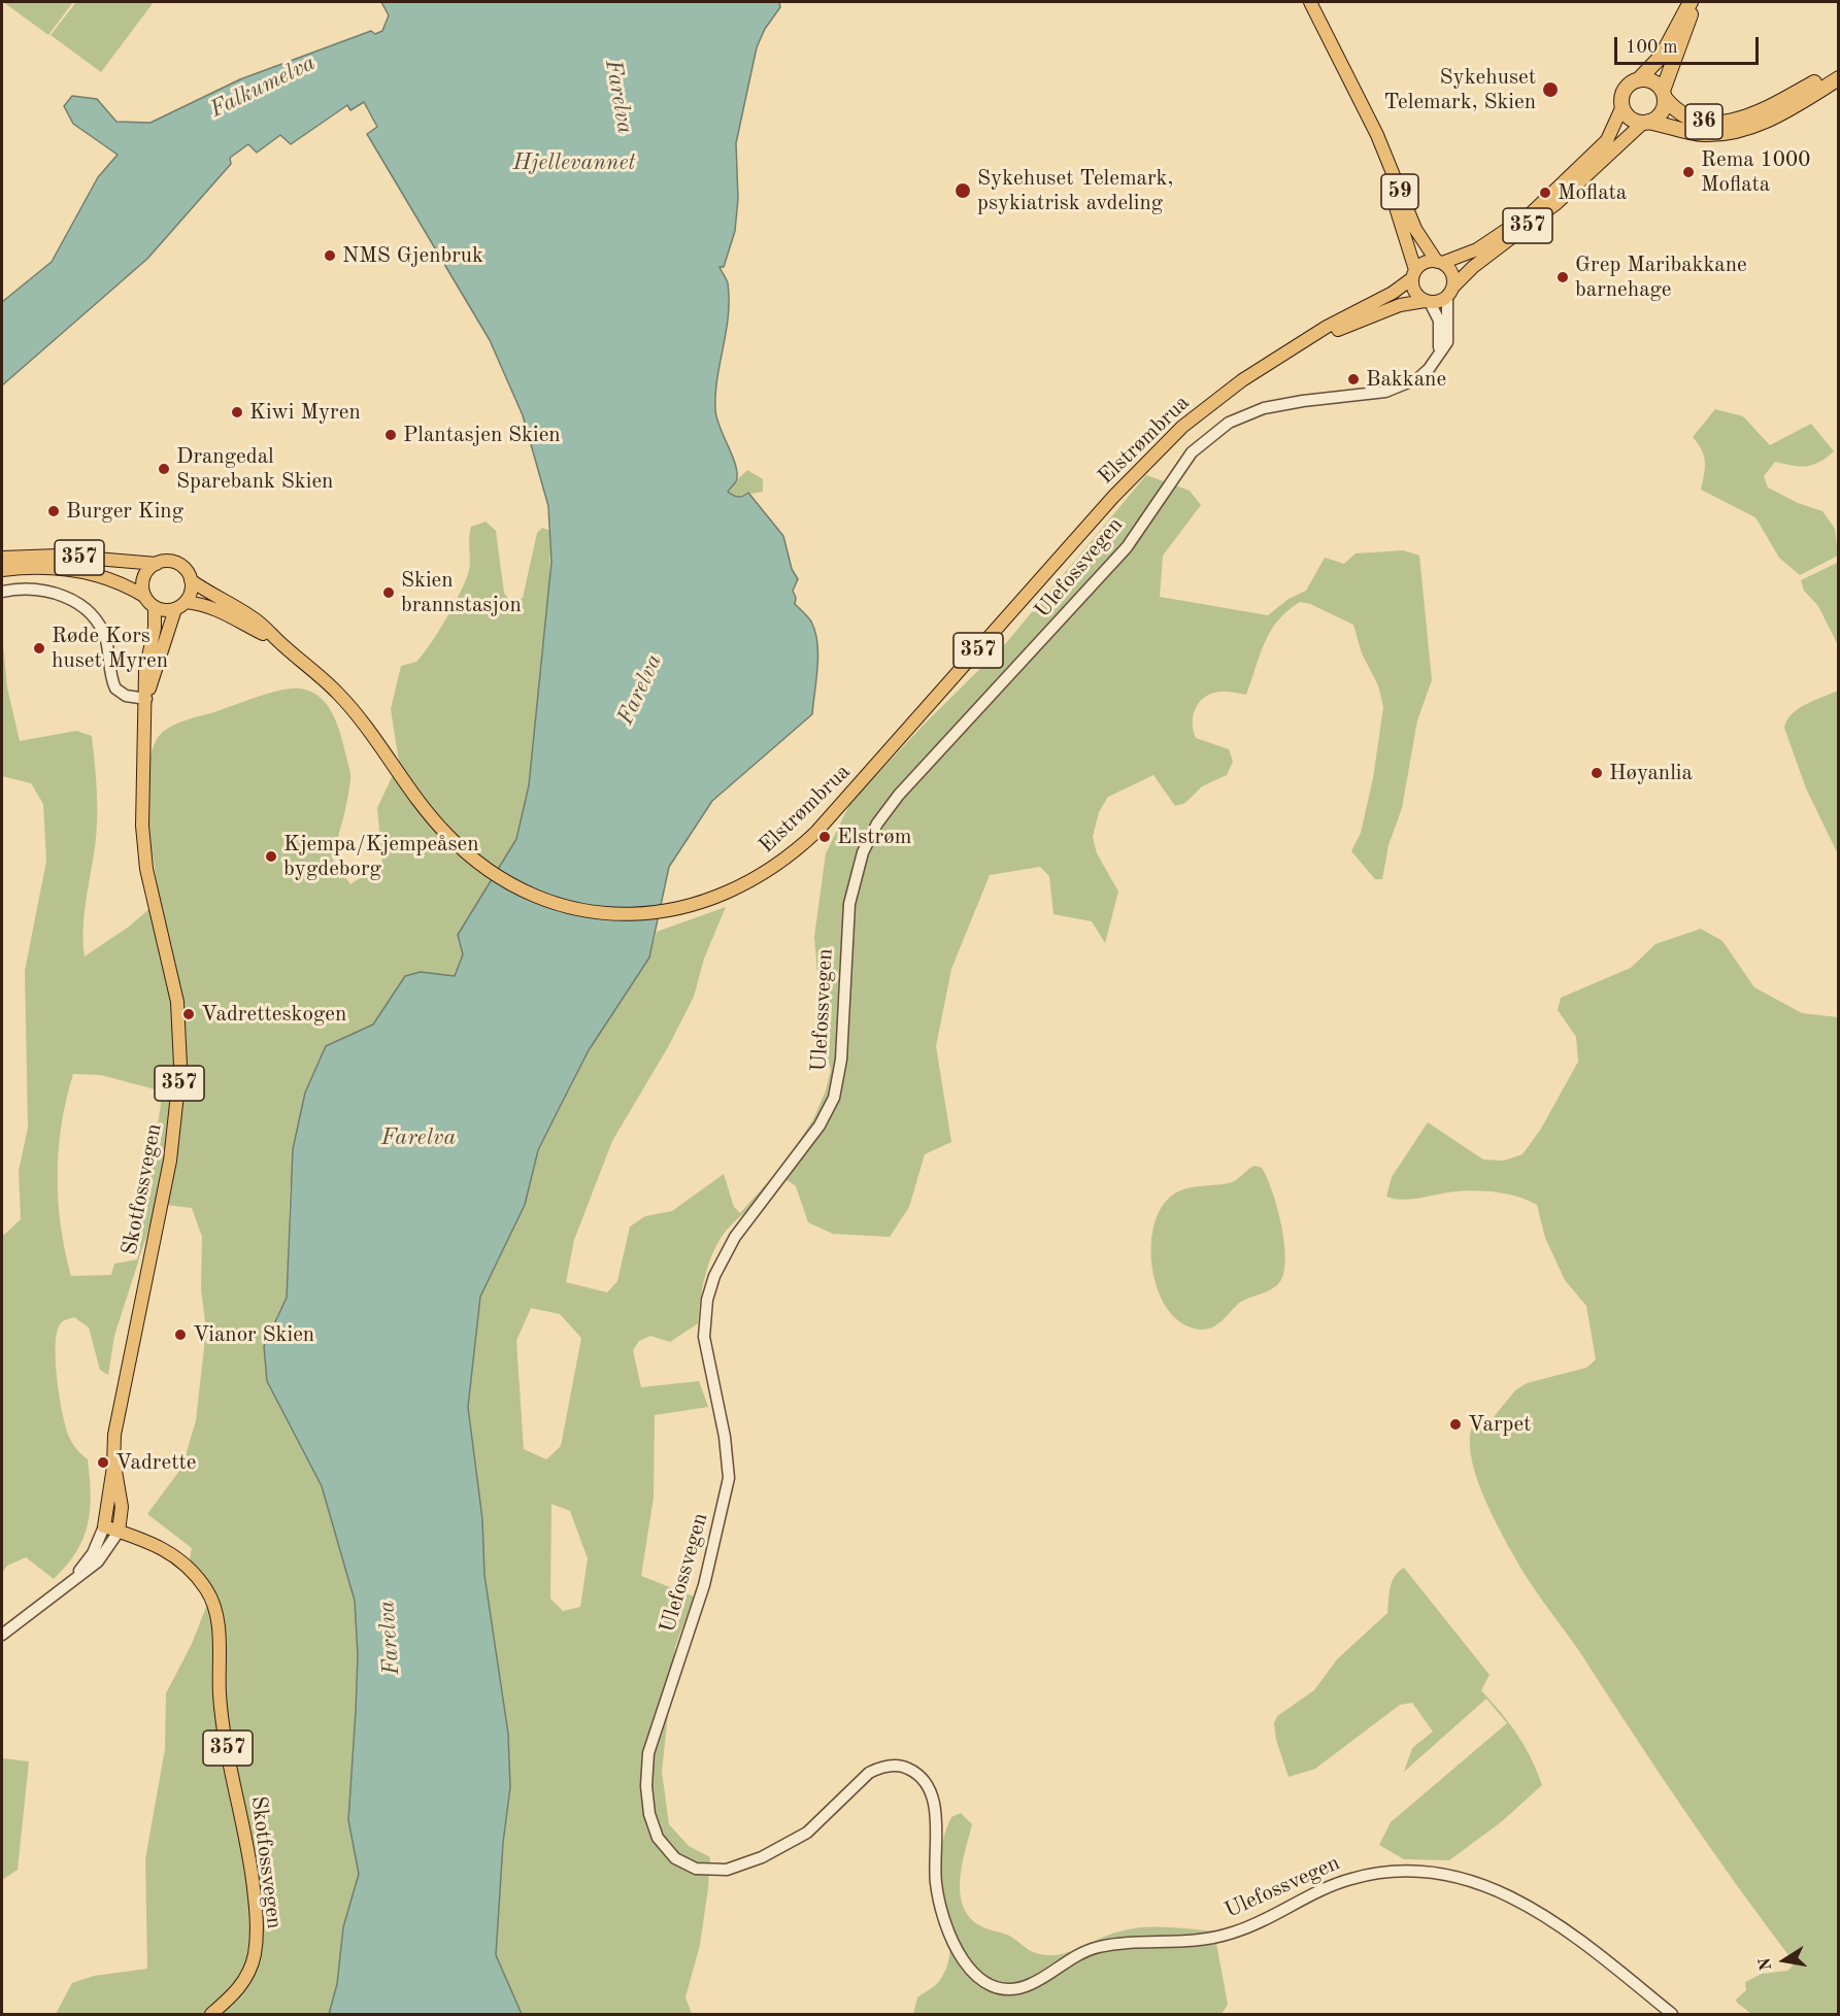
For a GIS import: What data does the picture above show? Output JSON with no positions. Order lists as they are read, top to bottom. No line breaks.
{"streets":{"highway":["36"],"main road":["59","357","Elstrømbrua","Skotfossvegen"],"street":["Ulefossvegen"]},"crossings":[["36","357"],["59","357"],["59","Elstrømbrua"],["59","Ulefossvegen"],["357","Elstrømbrua"],["357","Ulefossvegen"],["357","Skotfossvegen"],["Elstrømbrua","Ulefossvegen"],["Elstrømbrua","Skotfossvegen"]],"water":["Falkumelva","Farelva","Hjellevannet"],"places":["Sykehuset Telemark, Skien","Rema 1000 Moflata","Sykehuset Telemark, psykiatrisk avdeling","Moflata","NMS Gjenbruk","Grep Maribakkane barnehage","Bakkane","Kiwi Myren","Plantasjen Skien","Drangedal Sparebank Skien","Burger King","Skien brannstasjon","Røde Kors huset Myren","Høyanlia","Elstrøm","Kjempa/Kjempeåsen bygdeborg","Vadretteskogen","Vianor Skien","Varpet","Vadrette"],"scale_bar":"100 m","north":"left"}
